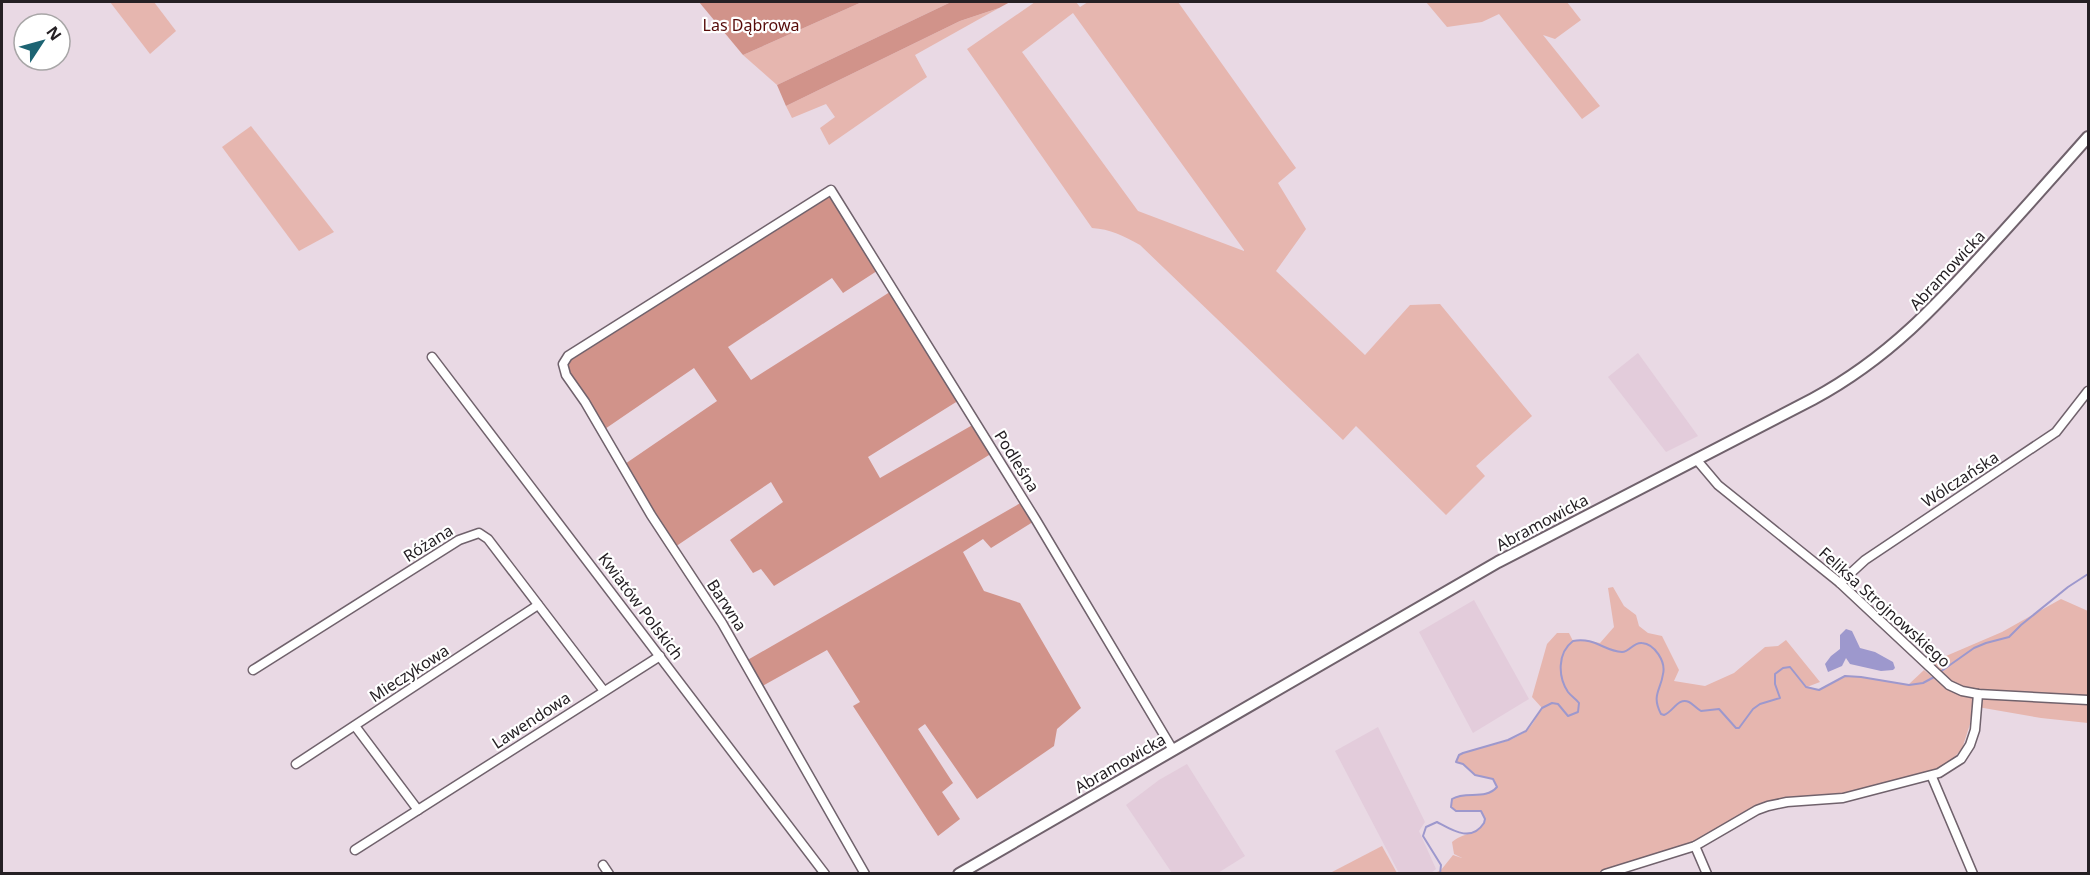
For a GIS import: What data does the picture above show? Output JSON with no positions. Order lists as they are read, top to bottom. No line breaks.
{"streets":{"main road":["Abramowicka"],"street":["Podleśna","Wólczańska","Różana","Barwna","Kwiatów Polskich","Feliksa Strojnowskiego","Mieczykowa","Lawendowa"]},"crossings":[["Abramowicka","Podleśna"],["Abramowicka","Feliksa Strojnowskiego"],["Podleśna","Barwna"],["Wólczańska","Feliksa Strojnowskiego"],["Różana","Mieczykowa"],["Różana","Lawendowa"],["Kwiatów Polskich","Lawendowa"]],"parks":["Las Dąbrowa"],"north":"top right"}
